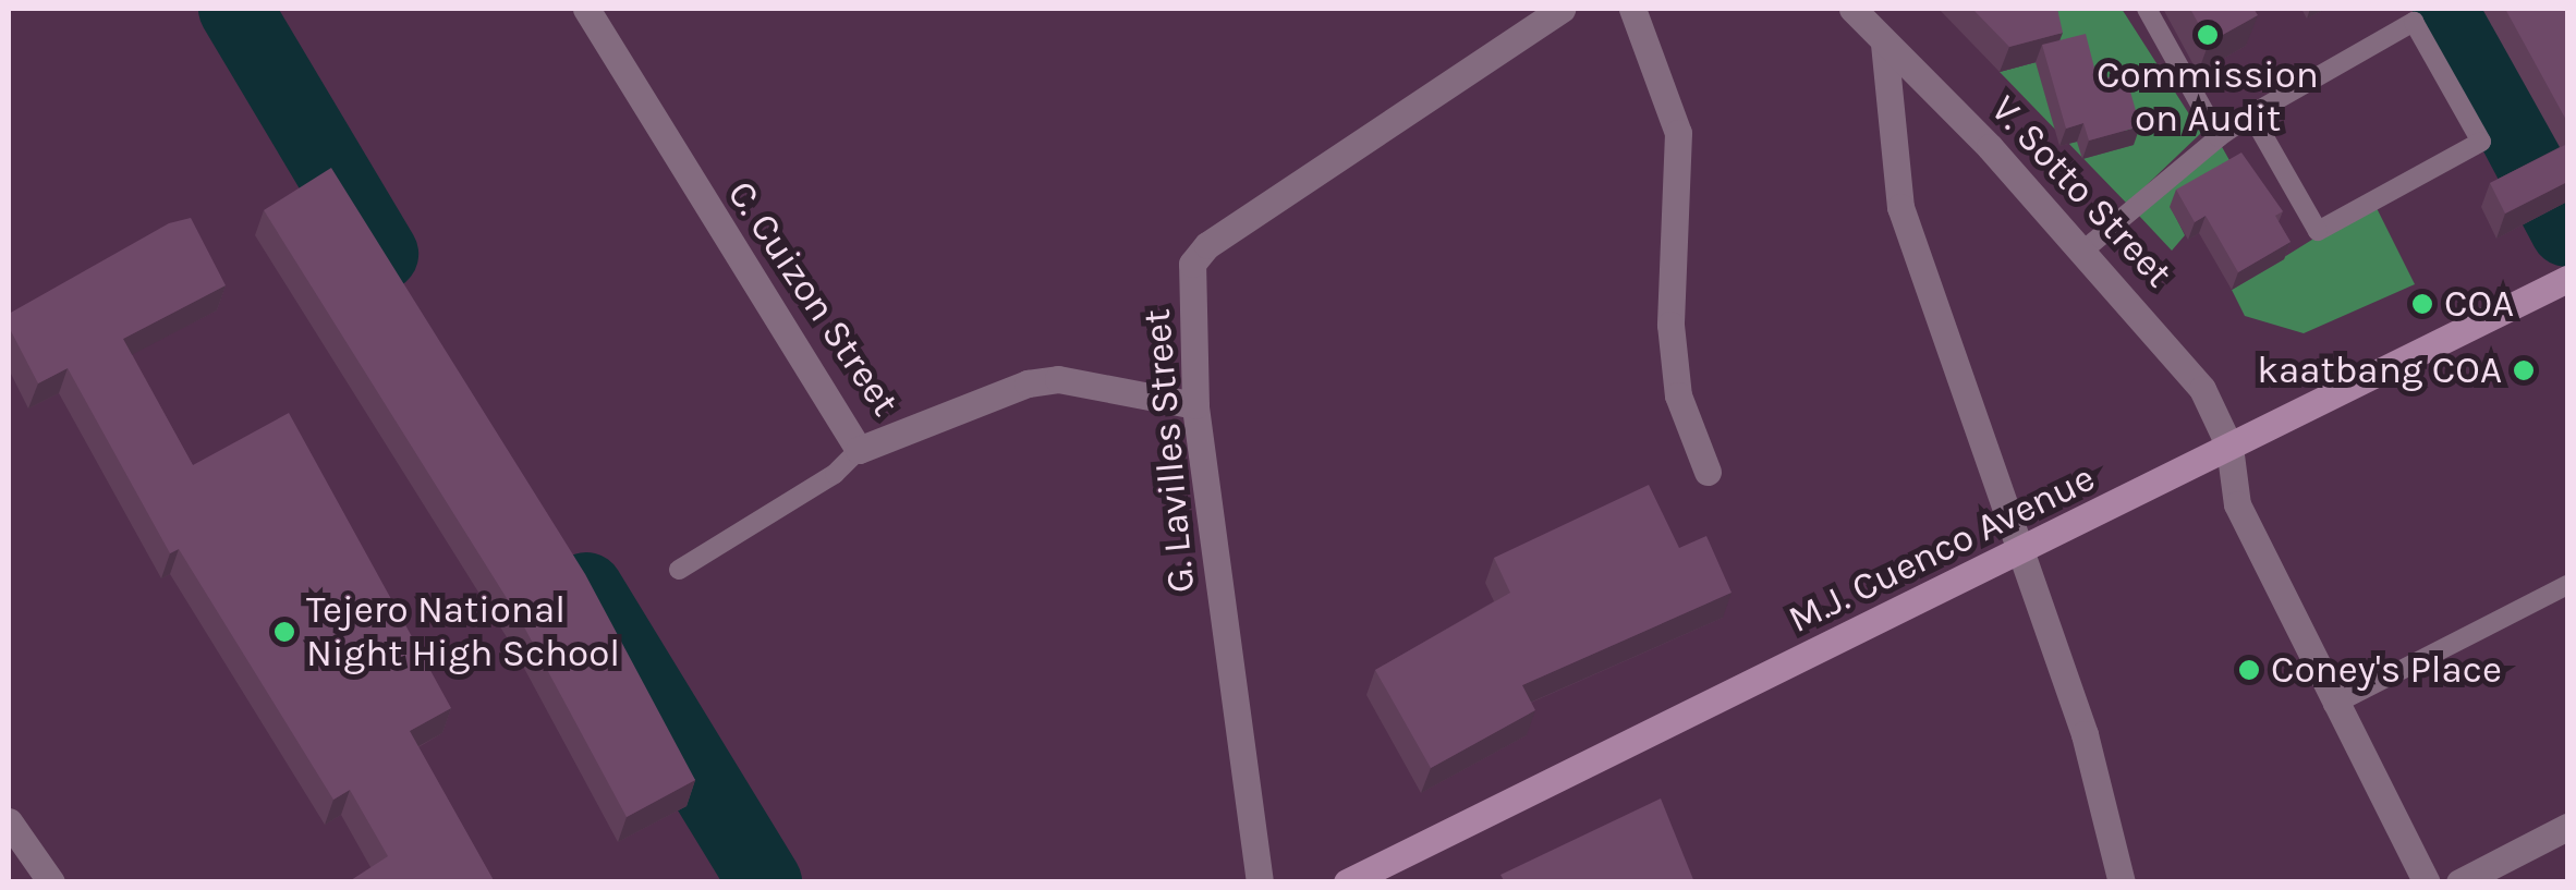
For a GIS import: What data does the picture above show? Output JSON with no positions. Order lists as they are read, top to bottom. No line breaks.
{"streets":{"main road":["M.J. Cuenco Avenue"],"street":["V. Sotto Street","C. Cuizon Street","G. Lavilles Street"]},"crossings":[["V. Sotto Street","M.J. Cuenco Avenue"],["C. Cuizon Street","G. Lavilles Street"]],"places":["Commission on Audit","COA","kaatbang COA","Tejero National Night High School","Coney's Place"]}
